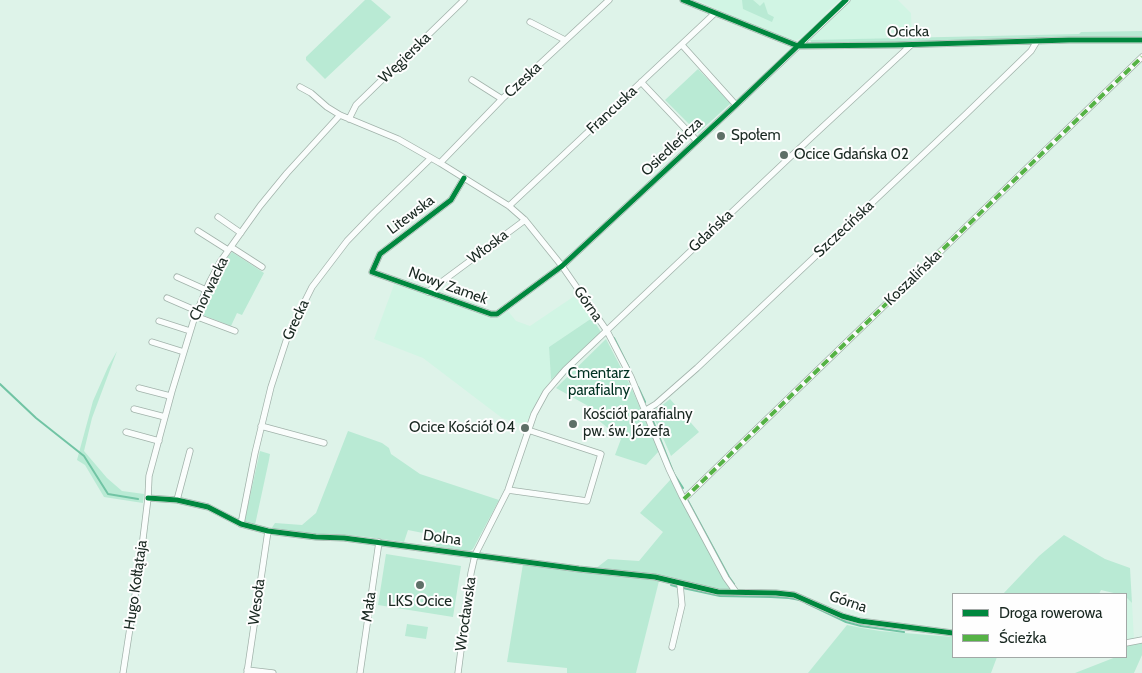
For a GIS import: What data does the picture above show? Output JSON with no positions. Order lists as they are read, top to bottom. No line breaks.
{"streets":{"street":["Ocicka","Węgierska","Czeska","Francuska","Osiedleńcza","Litewska","Szczecińska","Gdańska","Włoska","Koszalińska","Nowy Zamek","Chorwacka","Górna","Grecka","Dolna","Hugo Kołłątaja","Wesoła","Mała","Wrocławska"]},"crossings":[["Ocicka","Francuska"],["Ocicka","Osiedleńcza"],["Ocicka","Szczecińska"],["Ocicka","Gdańska"],["Węgierska","Górna"],["Czeska","Górna"],["Francuska","Górna"],["Osiedleńcza","Nowy Zamek"],["Osiedleńcza","Górna"],["Litewska","Nowy Zamek"],["Litewska","Górna"],["Szczecińska","Górna"],["Gdańska","Górna"],["Gdańska","Dolna"],["Gdańska","Wrocławska"],["Włoska","Nowy Zamek"],["Włoska","Górna"],["Koszalińska","Górna"],["Nowy Zamek","Górna"],["Chorwacka","Górna"],["Chorwacka","Dolna"],["Chorwacka","Hugo Kołłątaja"],["Górna","Grecka"],["Górna","Dolna"],["Grecka","Dolna"],["Dolna","Hugo Kołłątaja"],["Dolna","Wesoła"],["Dolna","Mała"],["Dolna","Wrocławska"]],"parks":["Cmentarz parafialny"],"places":["Społem","Ocice Gdańska 02","Kościół parafialny pw. św. Józefa","Ocice Kościół 04","LKS Ocice"],"legend":["Droga rowerowa","Ścieżka"]}
